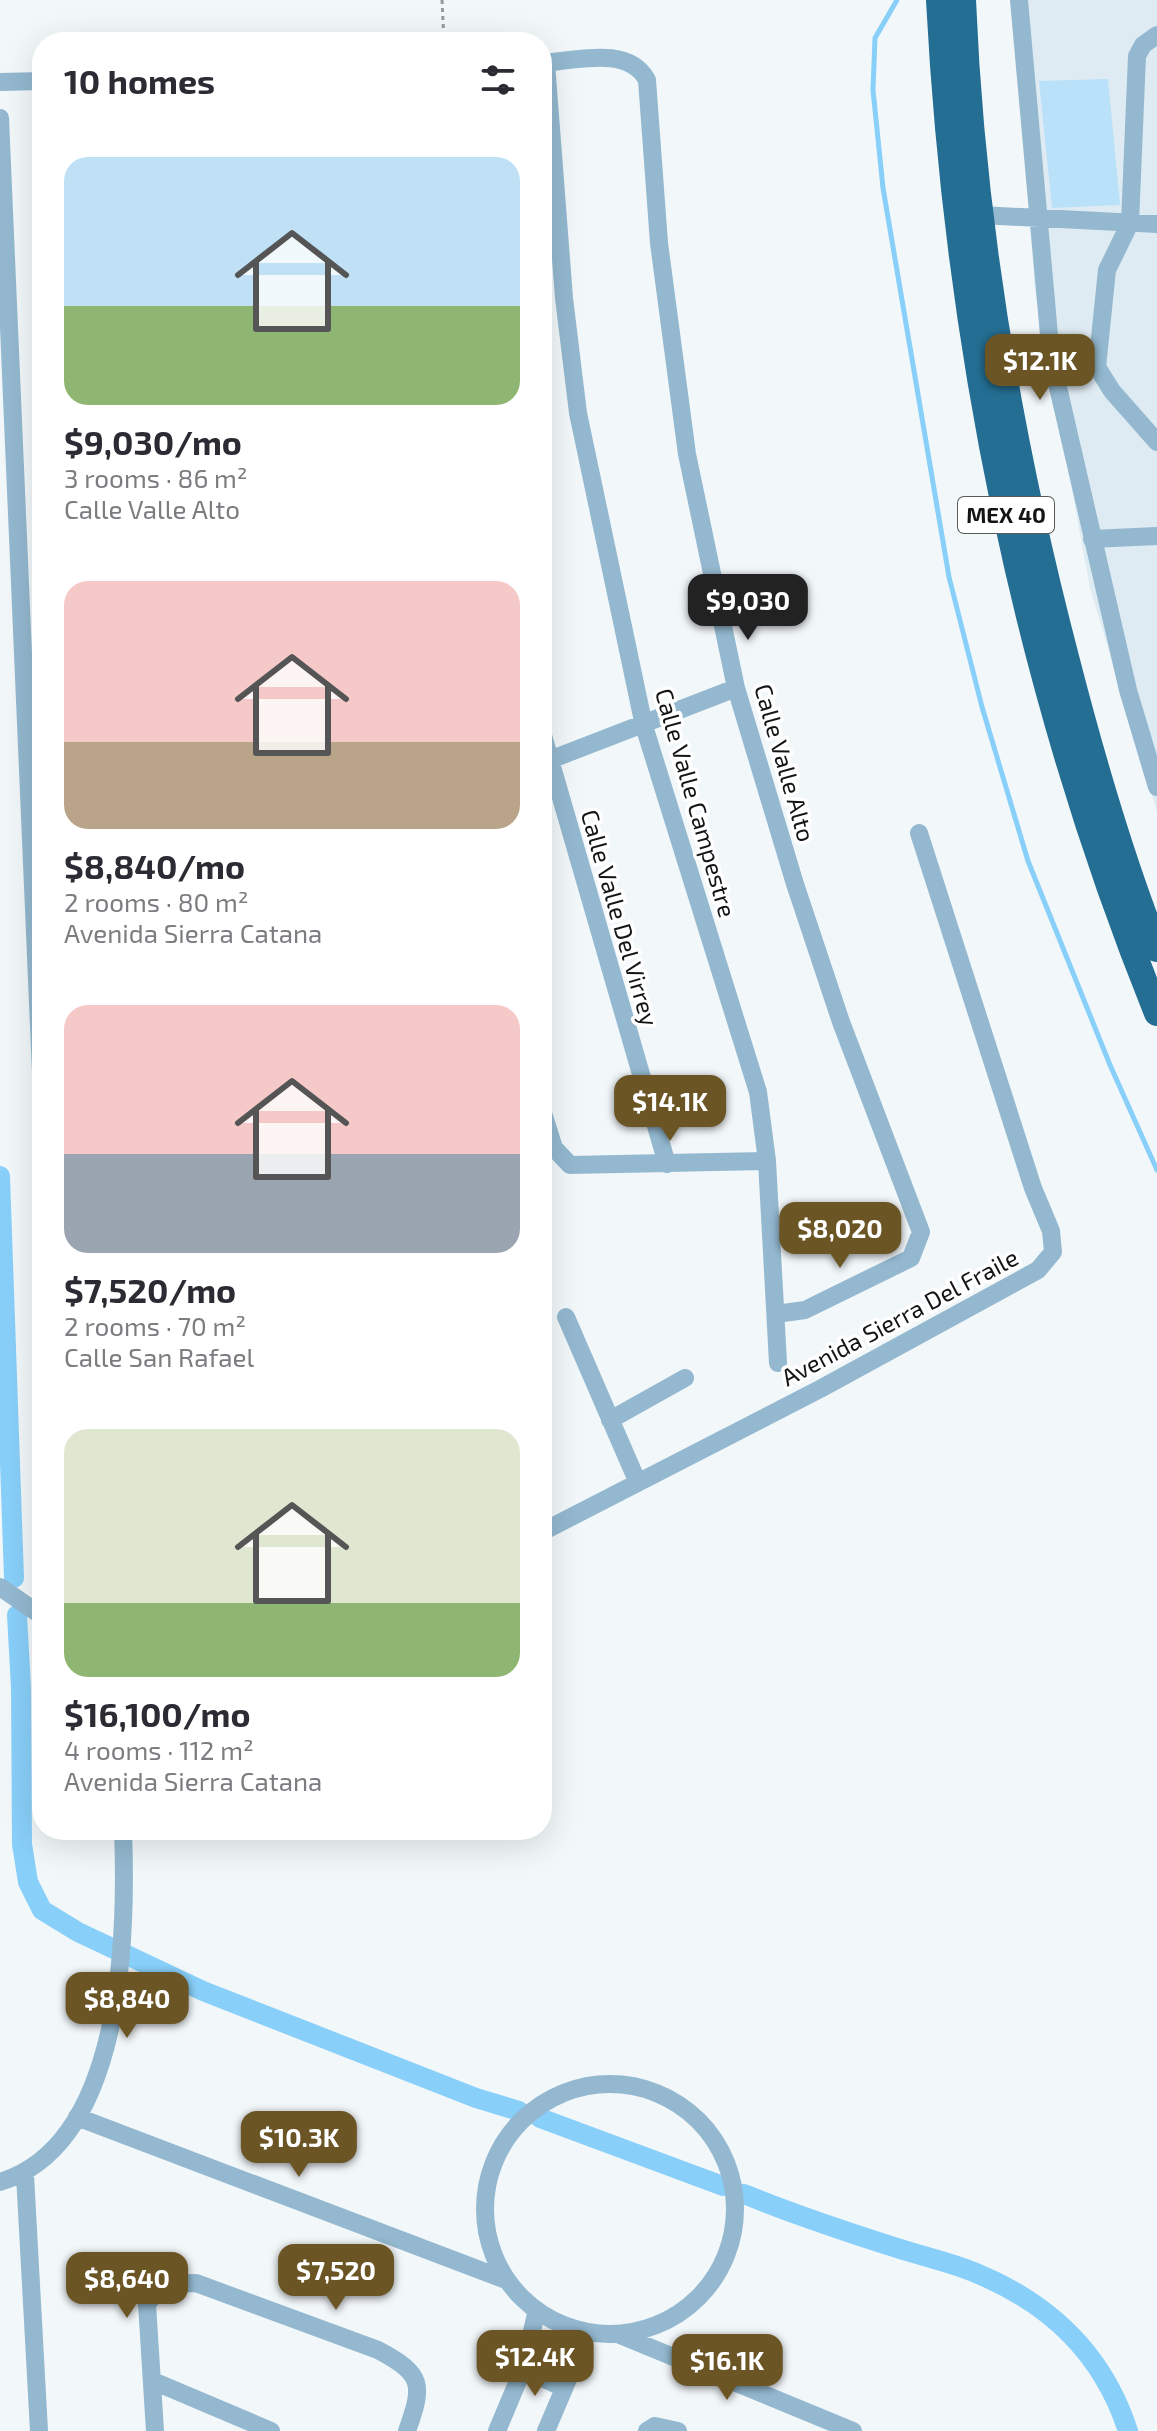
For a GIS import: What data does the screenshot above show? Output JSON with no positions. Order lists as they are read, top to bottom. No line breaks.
{"streets":{"highway":["MEX 40"],"street":["Calle Valle Alto","Calle Valle Campestre","Calle Valle Del Virrey","Avenida Sierra Del Fraile"]},"crossings":[["Calle Valle Alto","Calle Valle Campestre"]],"page":{"heading":"10 homes","list":[{"name":"$9,030/mo","note":"3 rooms · 86 m² · Calle Valle Alto"},{"name":"$8,840/mo","note":"2 rooms · 80 m² · Avenida Sierra Catana"},{"name":"$7,520/mo","note":"2 rooms · 70 m² · Calle San Rafael"},{"name":"$16,100/mo","note":"4 rooms · 112 m² · Avenida Sierra Catana"}],"price":["$12.1K","$9,030","$14.1K","$8,020","$8,840","$10.3K","$7,520","$8,640","$12.4K","$16.1K"]}}
